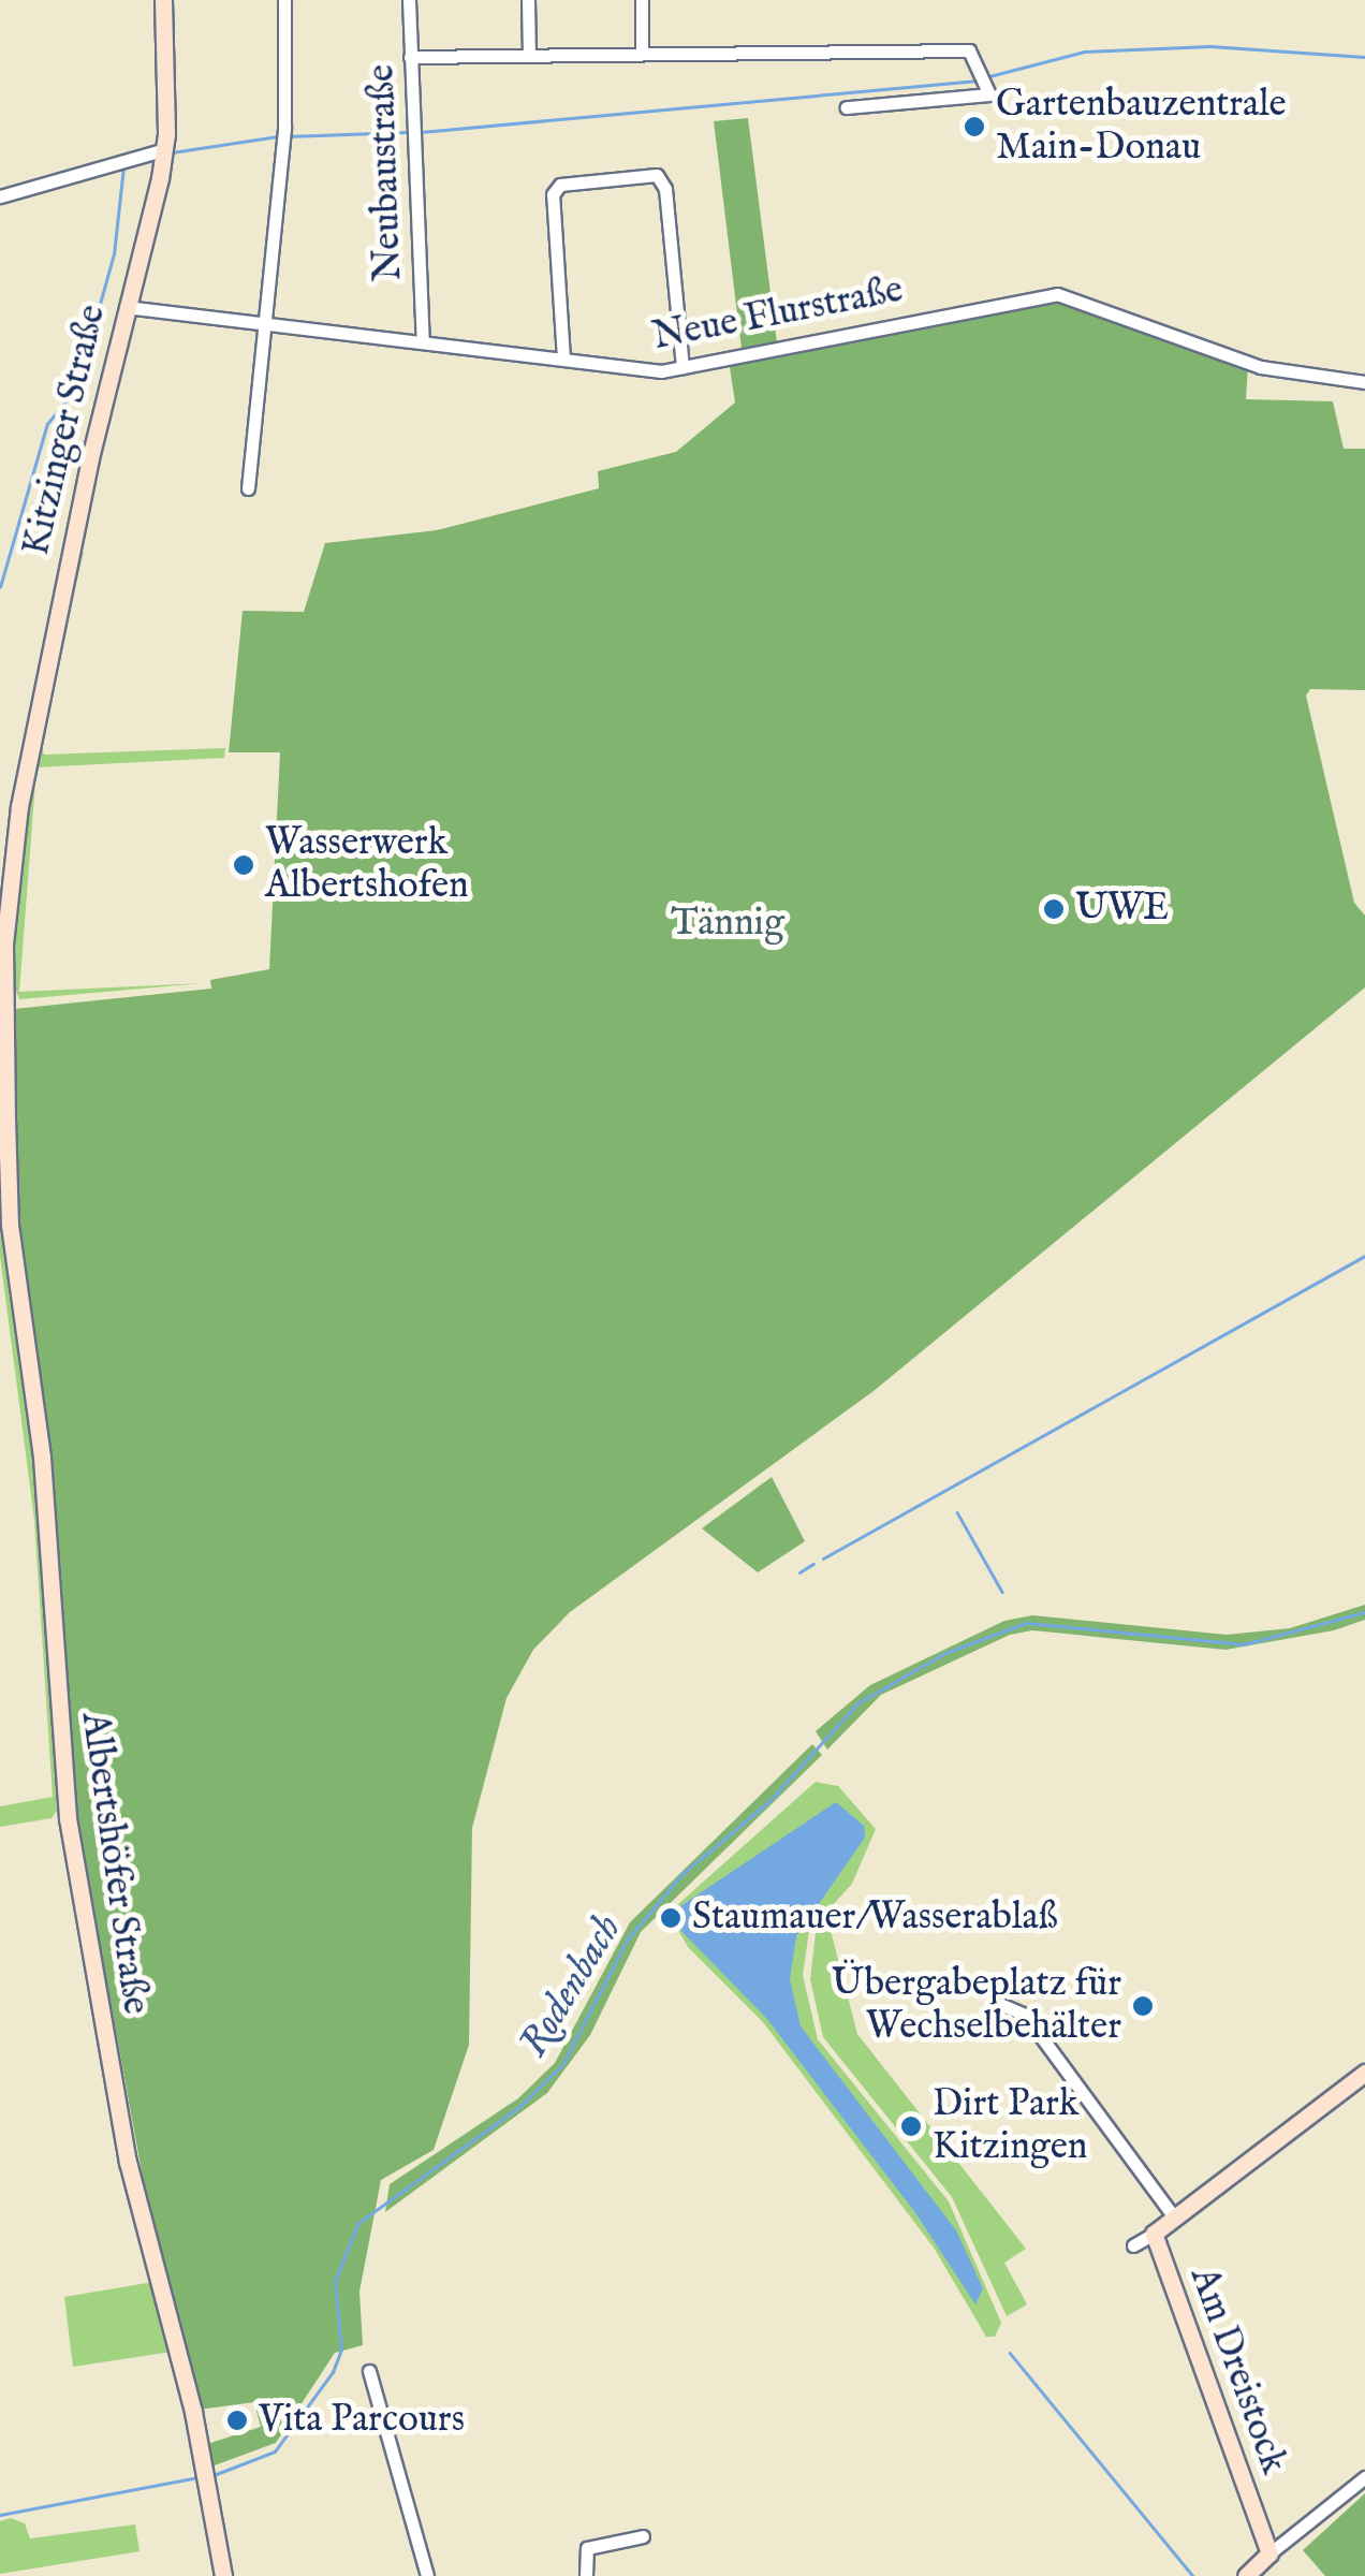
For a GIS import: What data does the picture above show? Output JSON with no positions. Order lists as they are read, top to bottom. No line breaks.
{"streets":{"street":["Neubaustraße","Neue Flurstraße","Kitzinger Straße","Albertshöfer Straße","Am Dreistock"]},"crossings":[["Neubaustraße","Neue Flurstraße"],["Neue Flurstraße","Kitzinger Straße"],["Kitzinger Straße","Albertshöfer Straße"]],"water":["Rodenbach"],"parks":["Tännig"],"places":["Gartenbauzentrale Main-Donau","Wasserwerk Albertshofen","UWE","Staumauer/Wasserablaß","Übergabeplatz für Wechselbehälter","Dirt Park Kitzingen","Vita Parcours"]}
